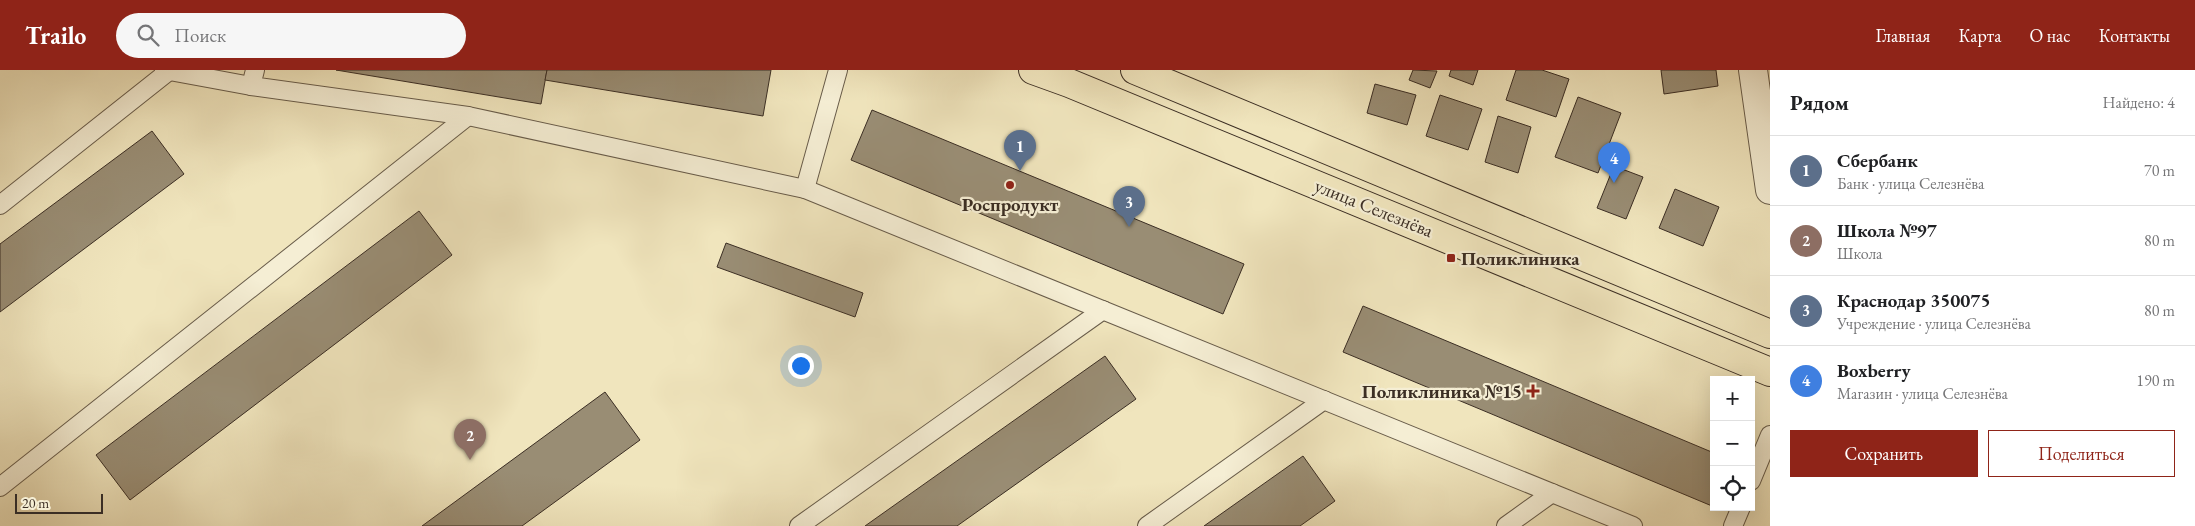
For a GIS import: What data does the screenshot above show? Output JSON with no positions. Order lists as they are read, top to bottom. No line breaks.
{"streets":{"main road":["улица Селезнёва"]},"places":{"other":["Роспродукт"],"transit":["Поликлиника"],"health":["Поликлиника №15"]},"scale_bar":"20 m","page":{"header":"Trailo","search":"Поиск","nav":["Главная","Карта","О нас","Контакты"],"heading":["Рядом","Найдено: 4"],"pins":["1","4","3","2"],"list":[{"mark":"1","name":"Сбербанк","note":"Банк · улица Селезнёва","value":"70 m"},{"mark":"2","name":"Школа №97","note":"Школа","value":"80 m"},{"mark":"3","name":"Краснодар 350075","note":"Учреждение · улица Селезнёва","value":"80 m"},{"mark":"4","name":"Boxberry","note":"Магазин · улица Селезнёва","value":"190 m"}],"map_buttons":["+","−"],"buttons":["Сохранить","Поделиться"],"scale":"20 m"}}
